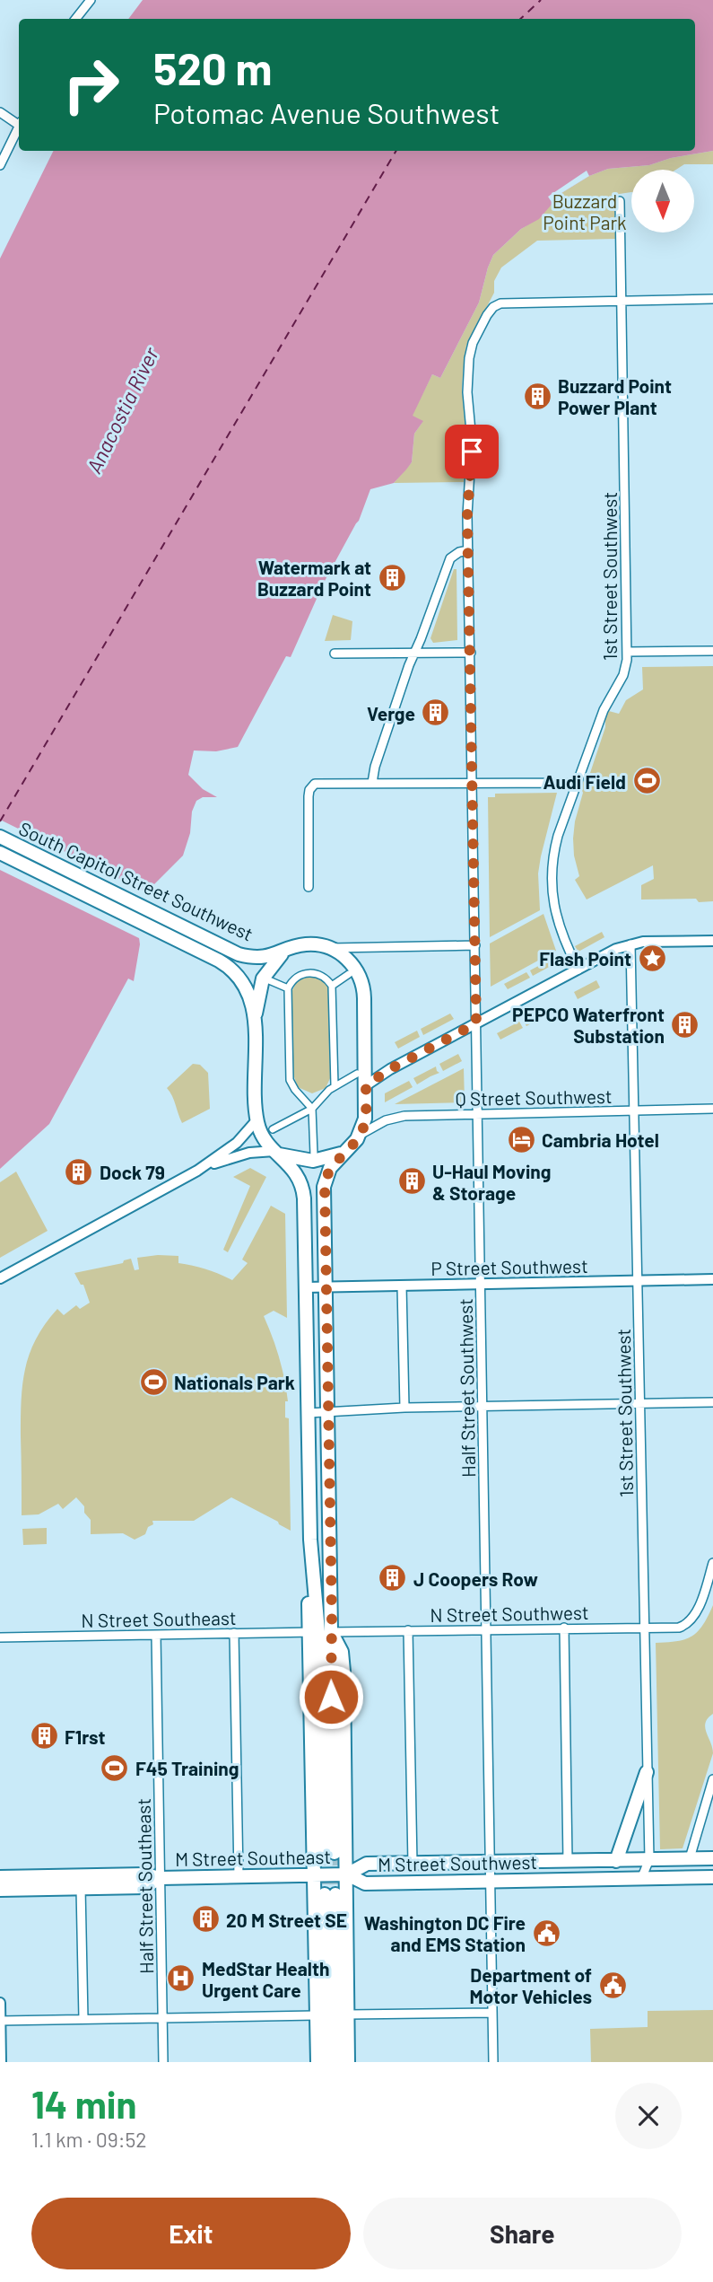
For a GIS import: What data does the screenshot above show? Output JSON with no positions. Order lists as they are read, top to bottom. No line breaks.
{"streets":{"main road":["South Capitol Street Southwest","M Street Southeast","M Street Southwest"],"street":["1st Street Southwest","Q Street Southwest","P Street Southwest","Half Street Southwest","N Street Southwest","N Street Southeast","Half Street Southeast"]},"crossings":[["1st Street Southwest","Q Street Southwest"],["1st Street Southwest","P Street Southwest"],["1st Street Southwest","Half Street Southwest"],["1st Street Southwest","N Street Southwest"],["1st Street Southwest","M Street Southwest"],["Q Street Southwest","Half Street Southwest"],["P Street Southwest","Half Street Southwest"],["Half Street Southwest","N Street Southwest"],["Half Street Southwest","M Street Southwest"],["N Street Southwest","N Street Southeast"],["N Street Southeast","Half Street Southeast"],["M Street Southeast","M Street Southwest"],["M Street Southeast","Half Street Southeast"]],"water":["Anacostia River"],"parks":["Buzzard Point Park"],"places":{"building":["Buzzard Point Power Plant","Watermark at Buzzard Point","Verge","PEPCO Waterfront Substation","Dock 79","U-Haul Moving & Storage","J Coopers Row","F1rst","20 M Street SE"],"sports":["Audi Field","Nationals Park","F45 Training"],"place":["Flash Point"],"hotel":["Cambria Hotel"],"public building":["Washington DC Fire and EMS Station","Department of Motor Vehicles"],"hospital":["MedStar Health Urgent Care"]},"north":"bottom","page":{"turn":["520 m","Potomac Avenue Southwest"],"heading":["14 min","1.1 km · 09:52"],"buttons":["Exit","Share"]}}
